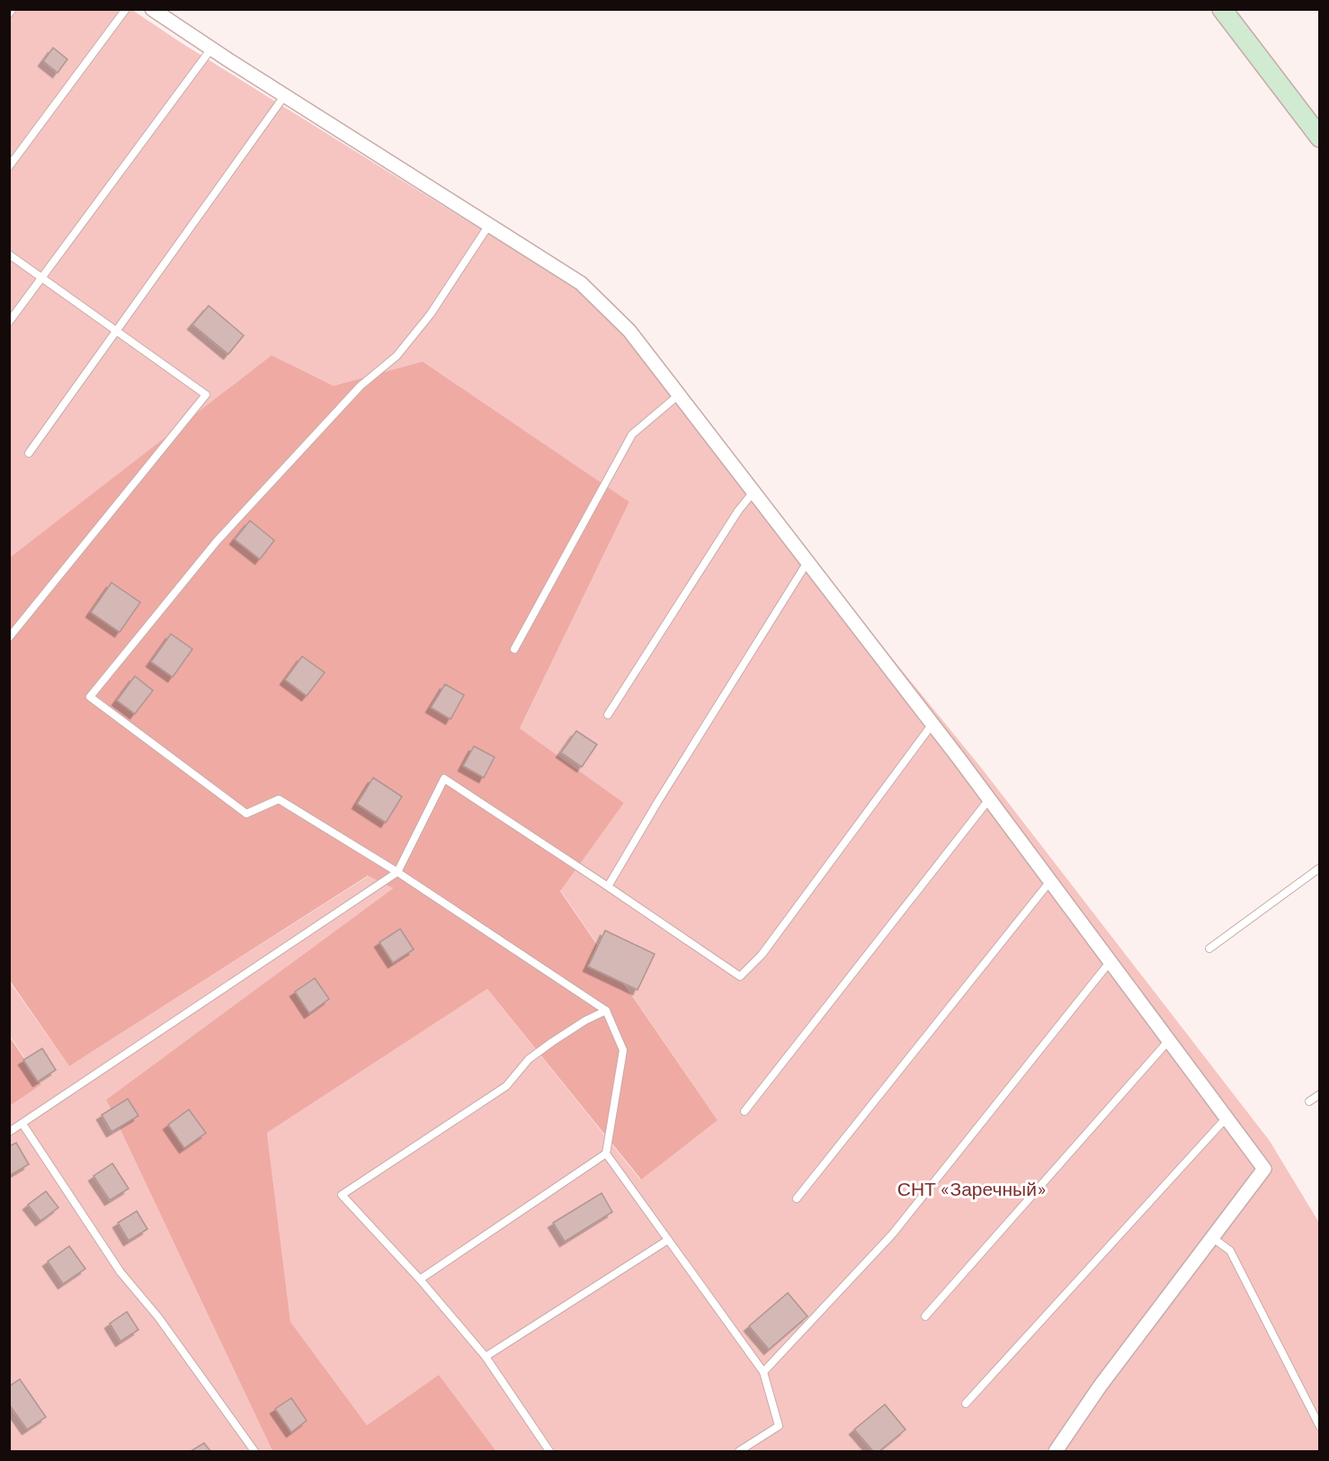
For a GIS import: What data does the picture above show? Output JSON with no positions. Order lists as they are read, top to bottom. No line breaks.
{"parks":["СНТ «Заречный»"]}
